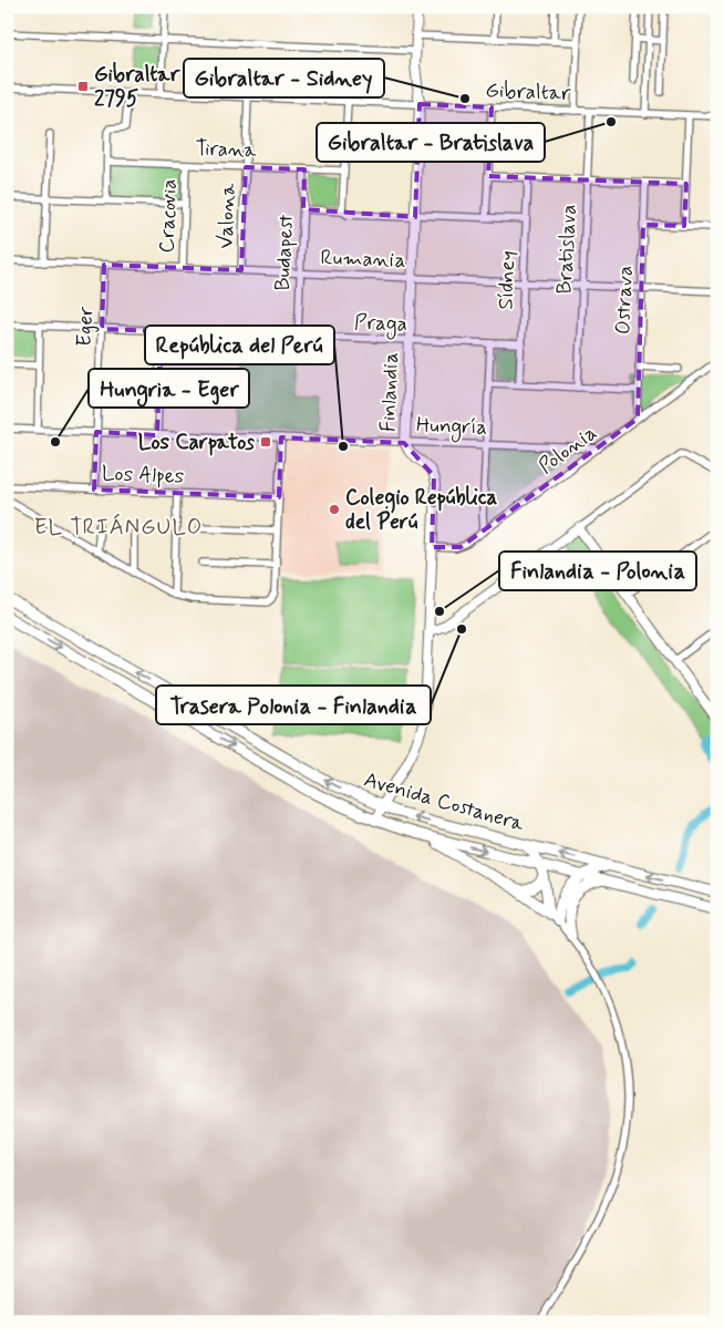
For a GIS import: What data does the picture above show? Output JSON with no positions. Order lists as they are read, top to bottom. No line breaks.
{"streets":{"main road":["Avenida Costanera"],"street":["Gibraltar","Tirana","Cracovia","Valona","Bratislava","Budapest","Rumania","Sídney","Ostrava","Praga","Eger","Finlandia","Hungría","Polonia","Los Alpes"]},"crossings":[["Gibraltar","Valona"],["Gibraltar","Bratislava"],["Gibraltar","Finlandia"],["Tirana","Cracovia"],["Tirana","Valona"],["Tirana","Budapest"],["Cracovia","Rumania"],["Valona","Rumania"],["Bratislava","Rumania"],["Budapest","Rumania"],["Budapest","Praga"],["Rumania","Sídney"],["Rumania","Ostrava"],["Rumania","Eger"],["Rumania","Finlandia"],["Sídney","Praga"],["Ostrava","Polonia"],["Praga","Eger"],["Praga","Finlandia"],["Eger","Hungría"],["Eger","Los Alpes"],["Finlandia","Hungría"],["Finlandia","Polonia"],["Finlandia","Avenida Costanera"],["Hungría","Polonia"]],"districts":["EL TRIÁNGULO"],"places":{"transit":["Gibraltar 2795","Los Carpatos"],"other":["Gibraltar - Sidney","Gibraltar - Bratislava","Hungria - Eger","República del Perú","Colegio República del Perú","Finlandia - Polonia","Trasera Polonia - Finlandia"]}}
